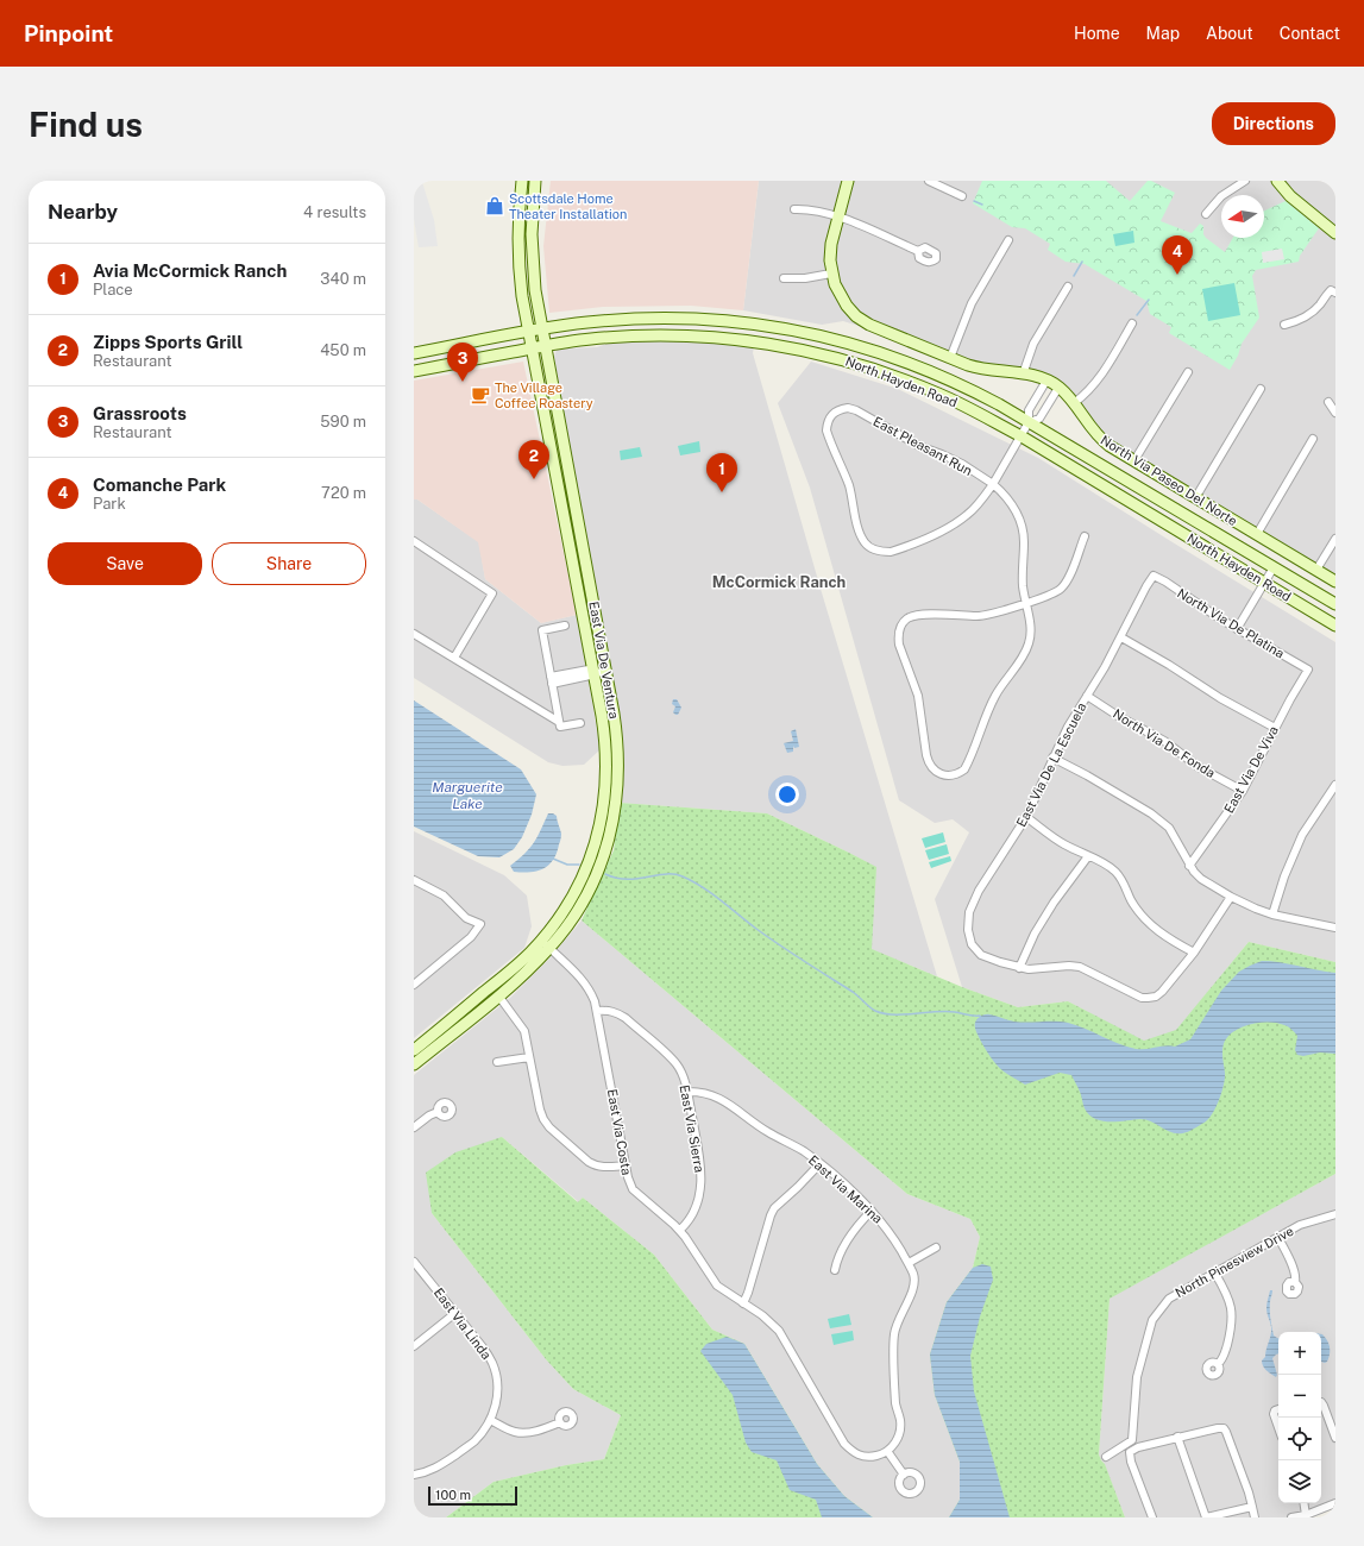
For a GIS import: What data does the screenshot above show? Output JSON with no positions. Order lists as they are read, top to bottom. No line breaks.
{"streets":{"main road":["North Hayden Road","North Via Paseo Del Norte","East Via De Ventura"],"street":["East Pleasant Run","North Via De Platina","North Via De Fonda","East Via De La Escuela","East Via De Viva","East Via Sierra","East Via Costa","East Via Marina","North Pinesview Drive","East Via Linda"]},"crossings":[["North Hayden Road","East Pleasant Run"],["North Hayden Road","East Via De Ventura"],["East Pleasant Run","North Via Paseo Del Norte"],["North Via De Platina","East Via De La Escuela"],["North Via De Platina","East Via De Viva"],["East Via De Ventura","East Via Costa"],["North Via De Fonda","East Via De La Escuela"],["North Via De Fonda","East Via De Viva"],["East Via Sierra","East Via Costa"],["East Via Sierra","East Via Marina"],["East Via Costa","East Via Marina"]],"districts":["McCormick Ranch"],"water":["Marguerite Lake"],"places":{"shop":["Scottsdale Home Theater Installation"],"cafe":["The Village Coffee Roastery"]},"scale_bar":"100 m","north":"left","page":{"header":"Pinpoint","nav":["Home","Map","About","Contact"],"buttons":["Directions",["Save","Share"]],"title":"Find us","heading":["Nearby","4 results"],"pins":["4","3","2","1"],"list":[{"mark":"1","name":"Avia McCormick Ranch","note":"Place","value":"340 m"},{"mark":"2","name":"Zipps Sports Grill","note":"Restaurant","value":"450 m"},{"mark":"3","name":"Grassroots","note":"Restaurant","value":"590 m"},{"mark":"4","name":"Comanche Park","note":"Park","value":"720 m"}],"map_buttons":["+","−"],"scale":"100 m"}}
